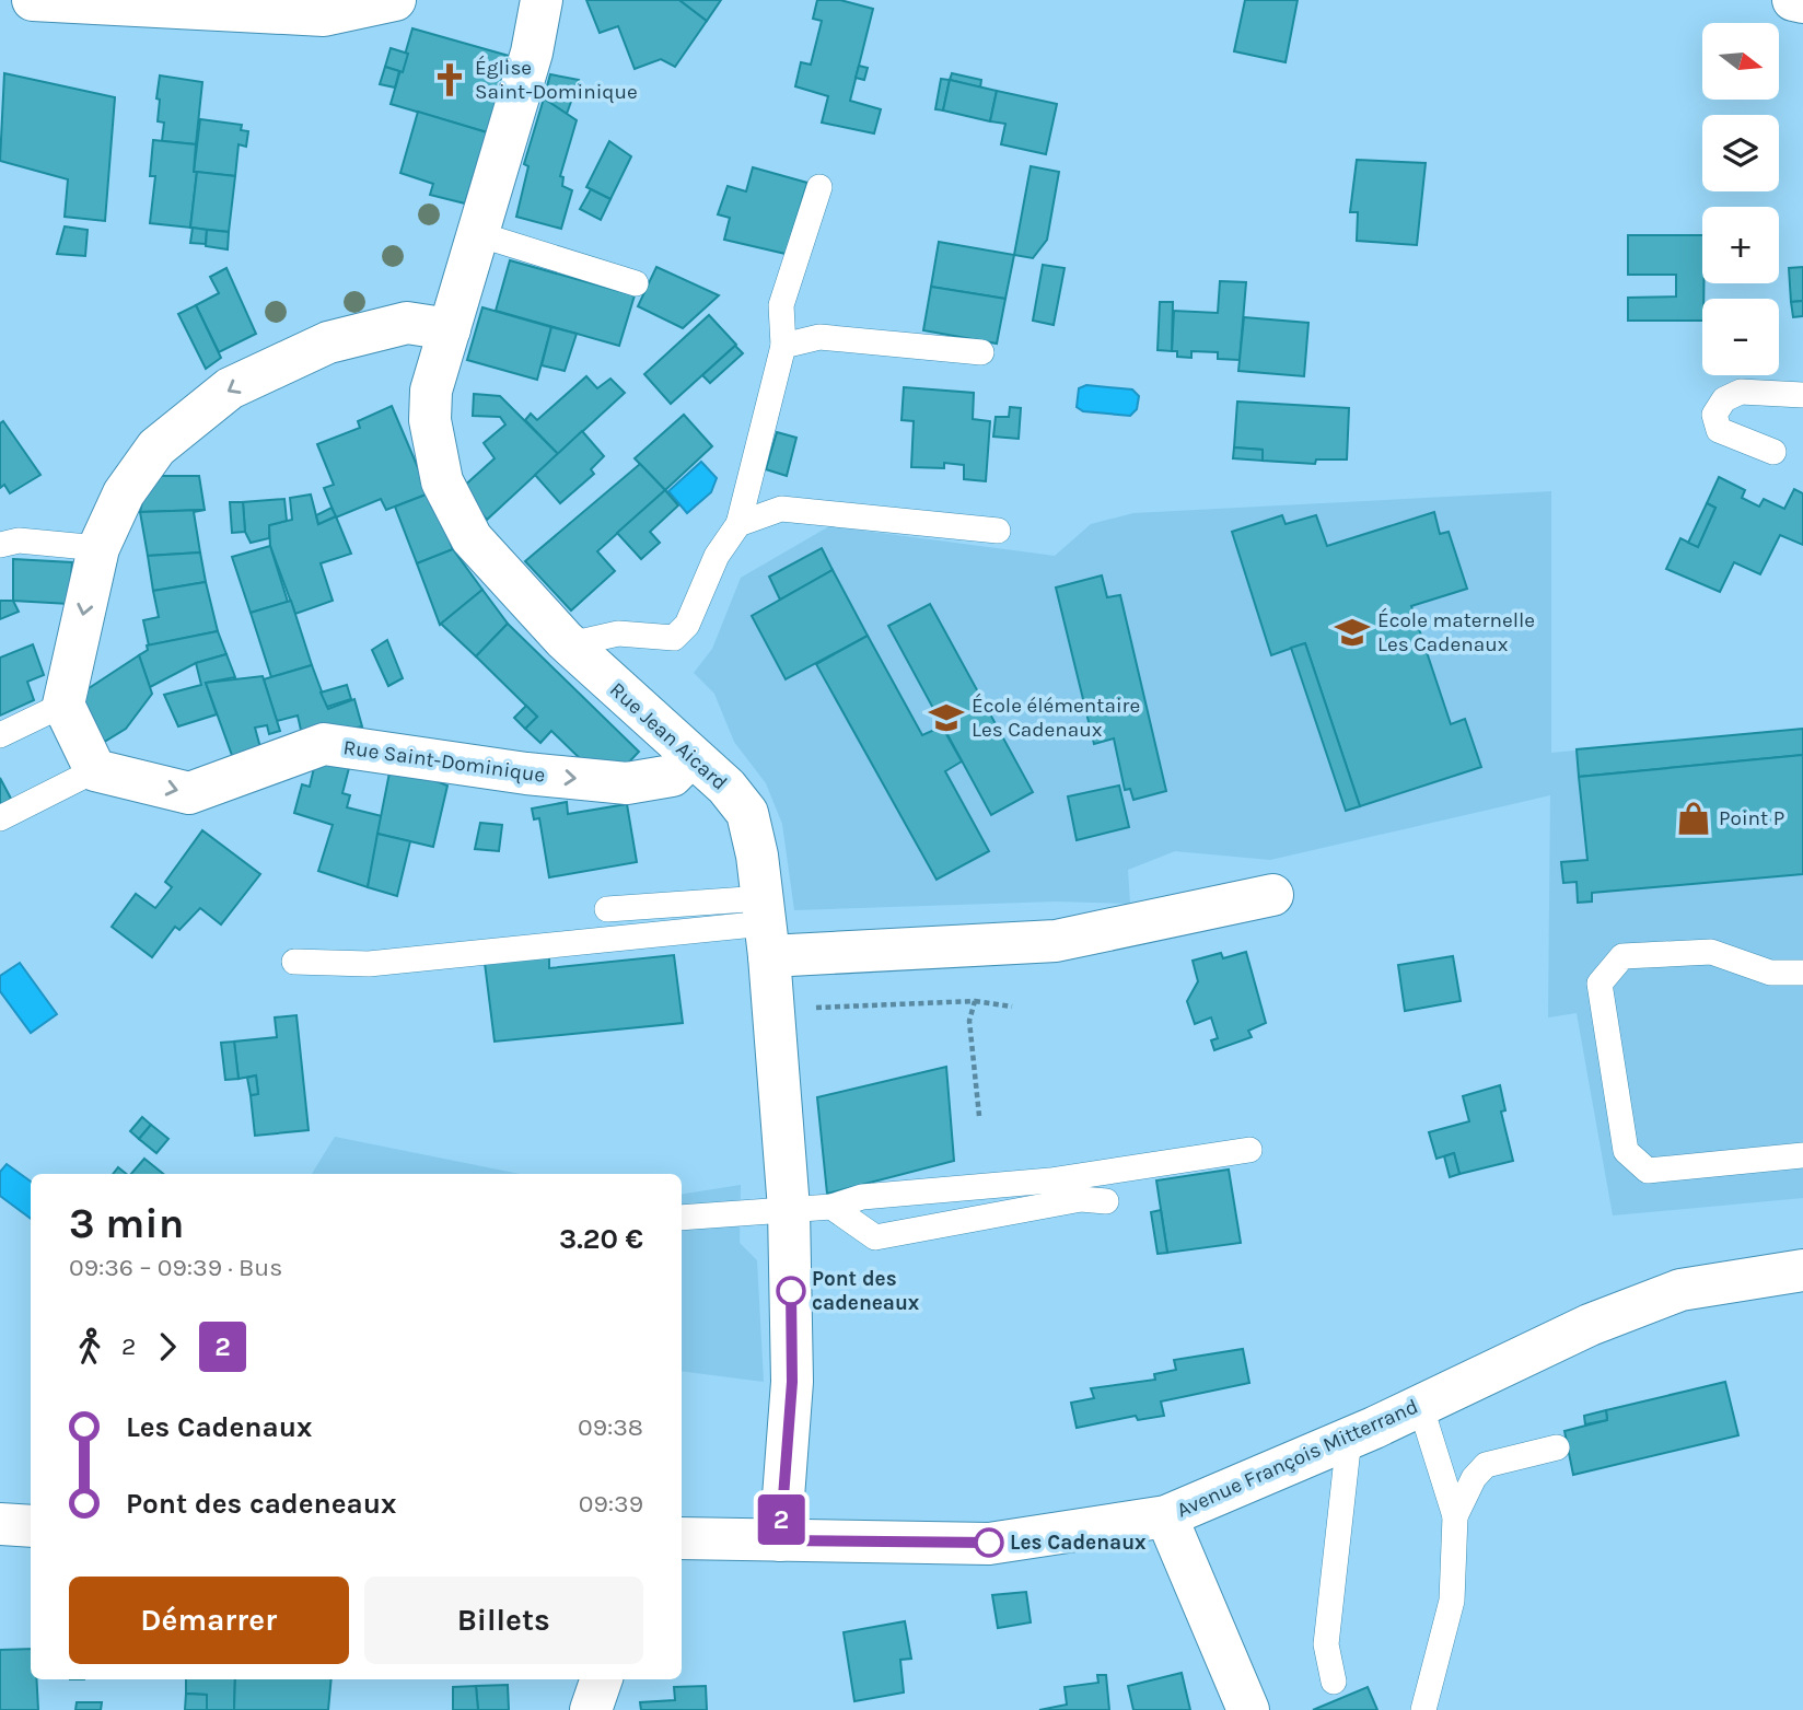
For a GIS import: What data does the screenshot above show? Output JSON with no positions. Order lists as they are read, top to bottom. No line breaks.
{"streets":{"street":["Rue Jean Aicard","Rue Saint-Dominique","Avenue François Mitterrand"]},"crossings":[["Rue Jean Aicard","Rue Saint-Dominique"],["Rue Jean Aicard","Avenue François Mitterrand"]],"one_way":["Rue Saint-Dominique"],"places":{"church":["Église Saint-Dominique"],"school or university":["École maternelle Les Cadenaux","École élémentaire Les Cadenaux"],"shop":["Point P"],"other":["Pont des cadeneaux","Les Cadenaux"]},"lines":["bus line 2"],"north":"right","page":{"on_map":"2","map_buttons":["+","−"],"heading":["3 min","09:36 – 09:39 · Bus","3.20 €"],"legs":["2","2"],"list":[{"name":"Les Cadenaux","value":"09:38"},{"name":"Pont des cadeneaux","value":"09:39"}],"buttons":["Démarrer","Billets"]}}
